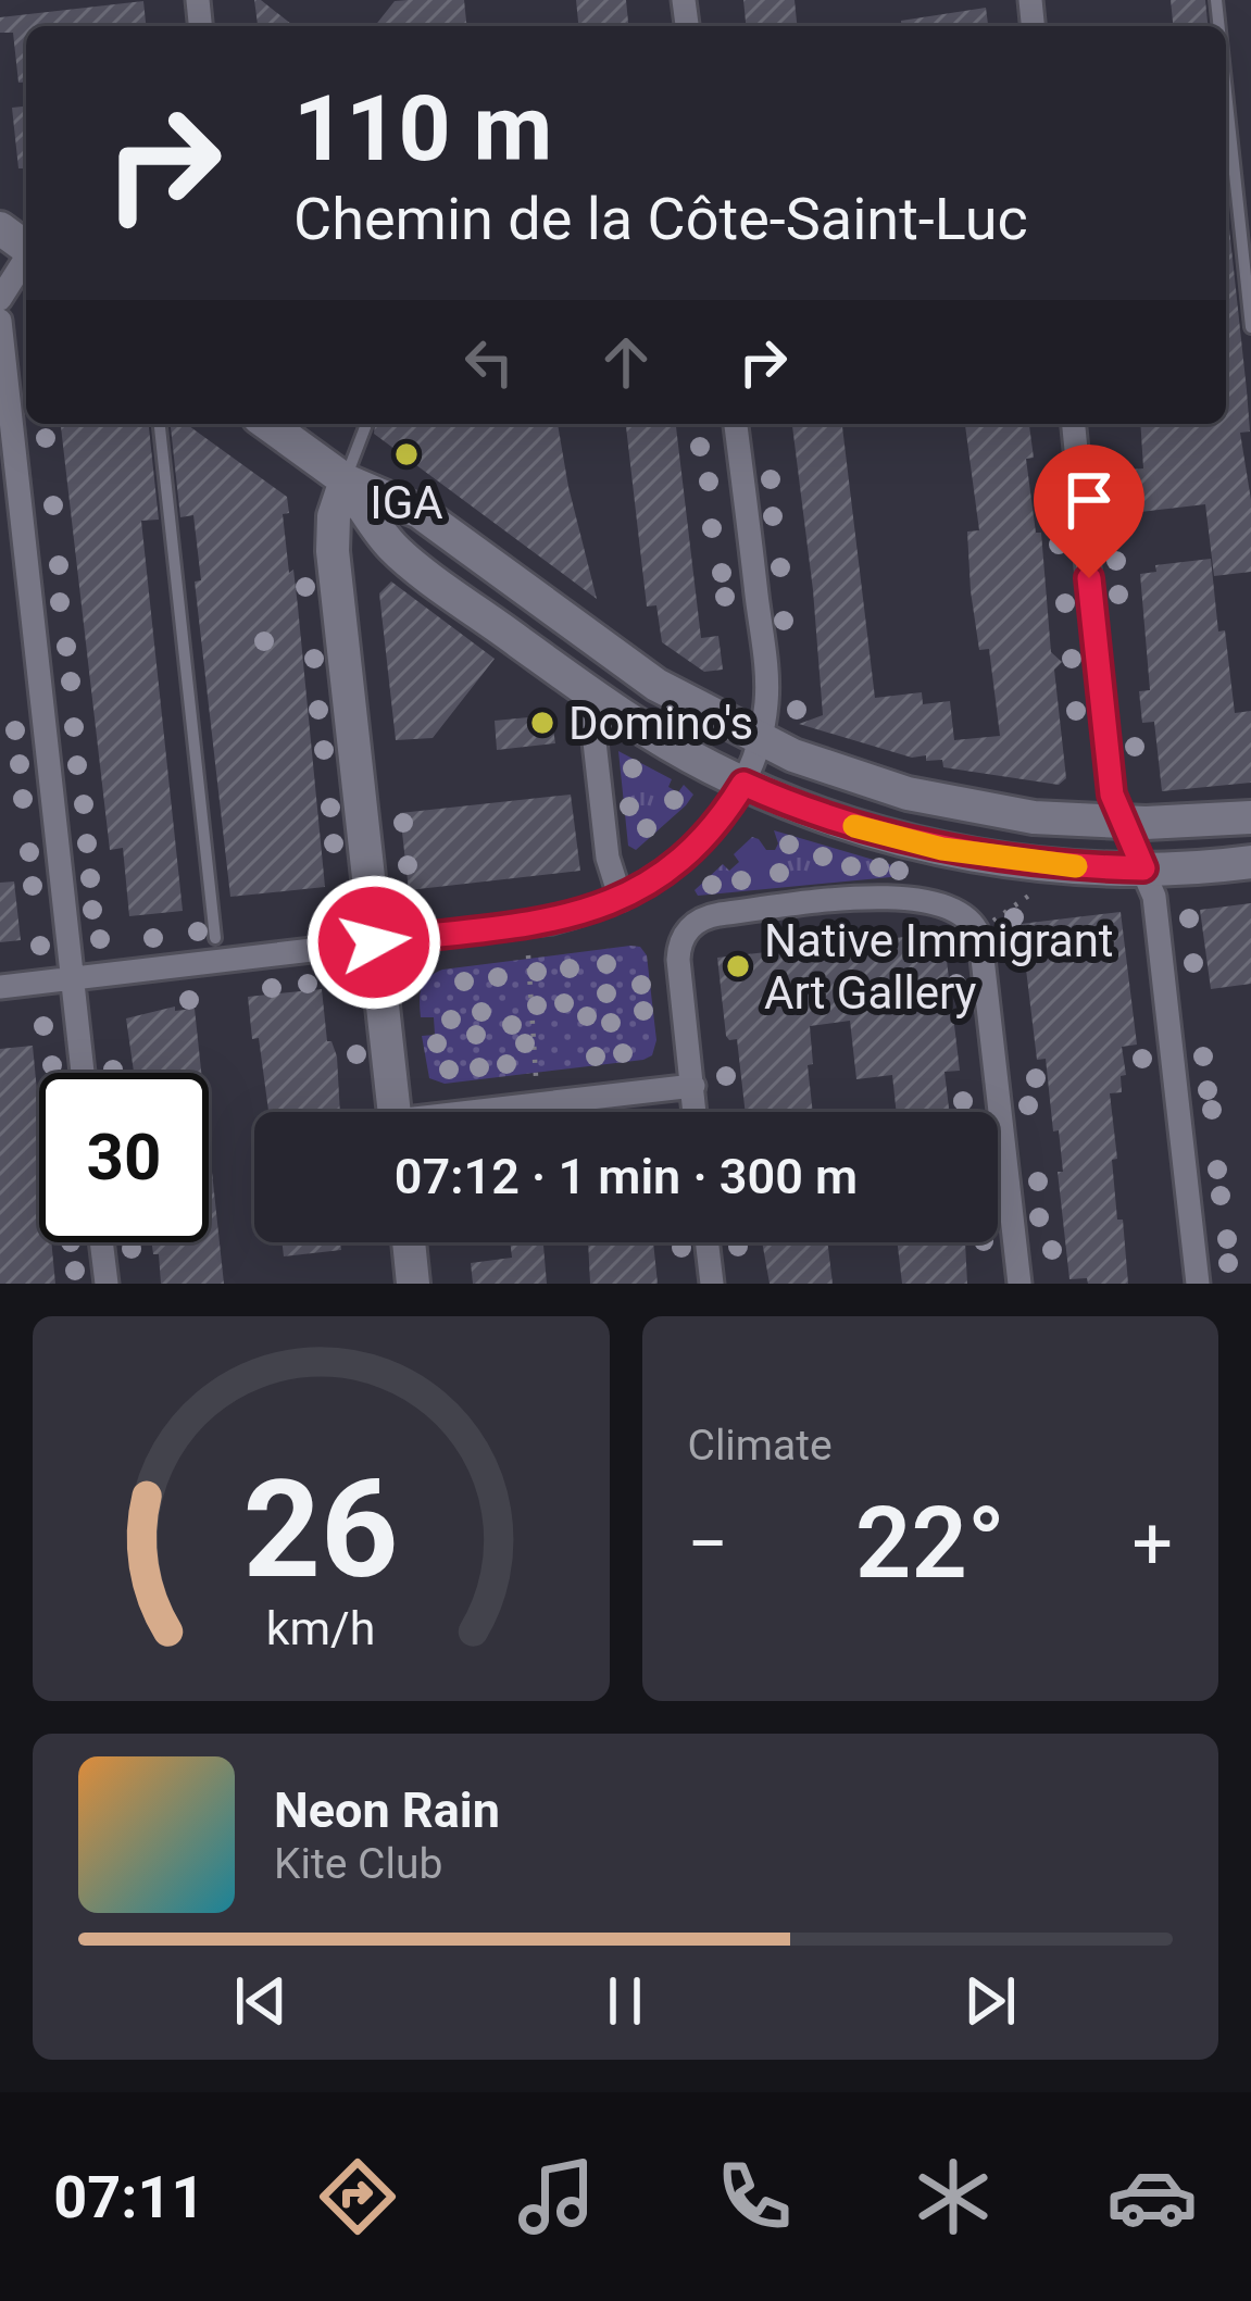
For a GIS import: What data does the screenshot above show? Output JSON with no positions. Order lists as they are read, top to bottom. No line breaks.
{"places":["IGA","Domino's","Native Immigrant Art Gallery"],"page":{"turn":["110 m","Chemin de la Côte-Saint-Luc"],"limit":"30","trip":"07:12 · 1 min · 300 m","tile":"Climate","heat":["−","22°","+"],"song":["Neon Rain","Kite Club"],"tabs":"07:11","gauge":["26","km/h"]}}
